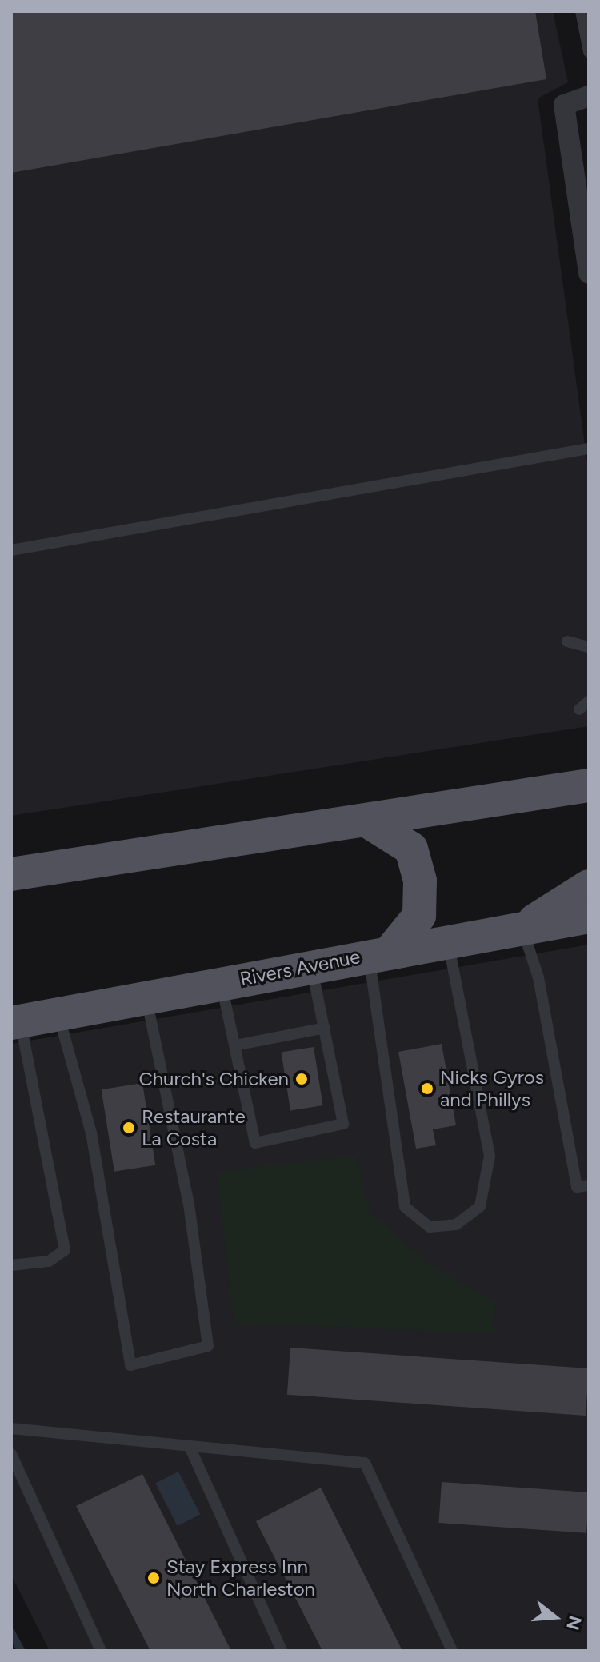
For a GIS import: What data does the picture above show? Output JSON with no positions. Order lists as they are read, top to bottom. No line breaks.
{"streets":{"main road":["Rivers Avenue"]},"places":["Church's Chicken","Nicks Gyros and Phillys","Restaurante La Costa","Stay Express Inn North Charleston"],"north":"right"}
